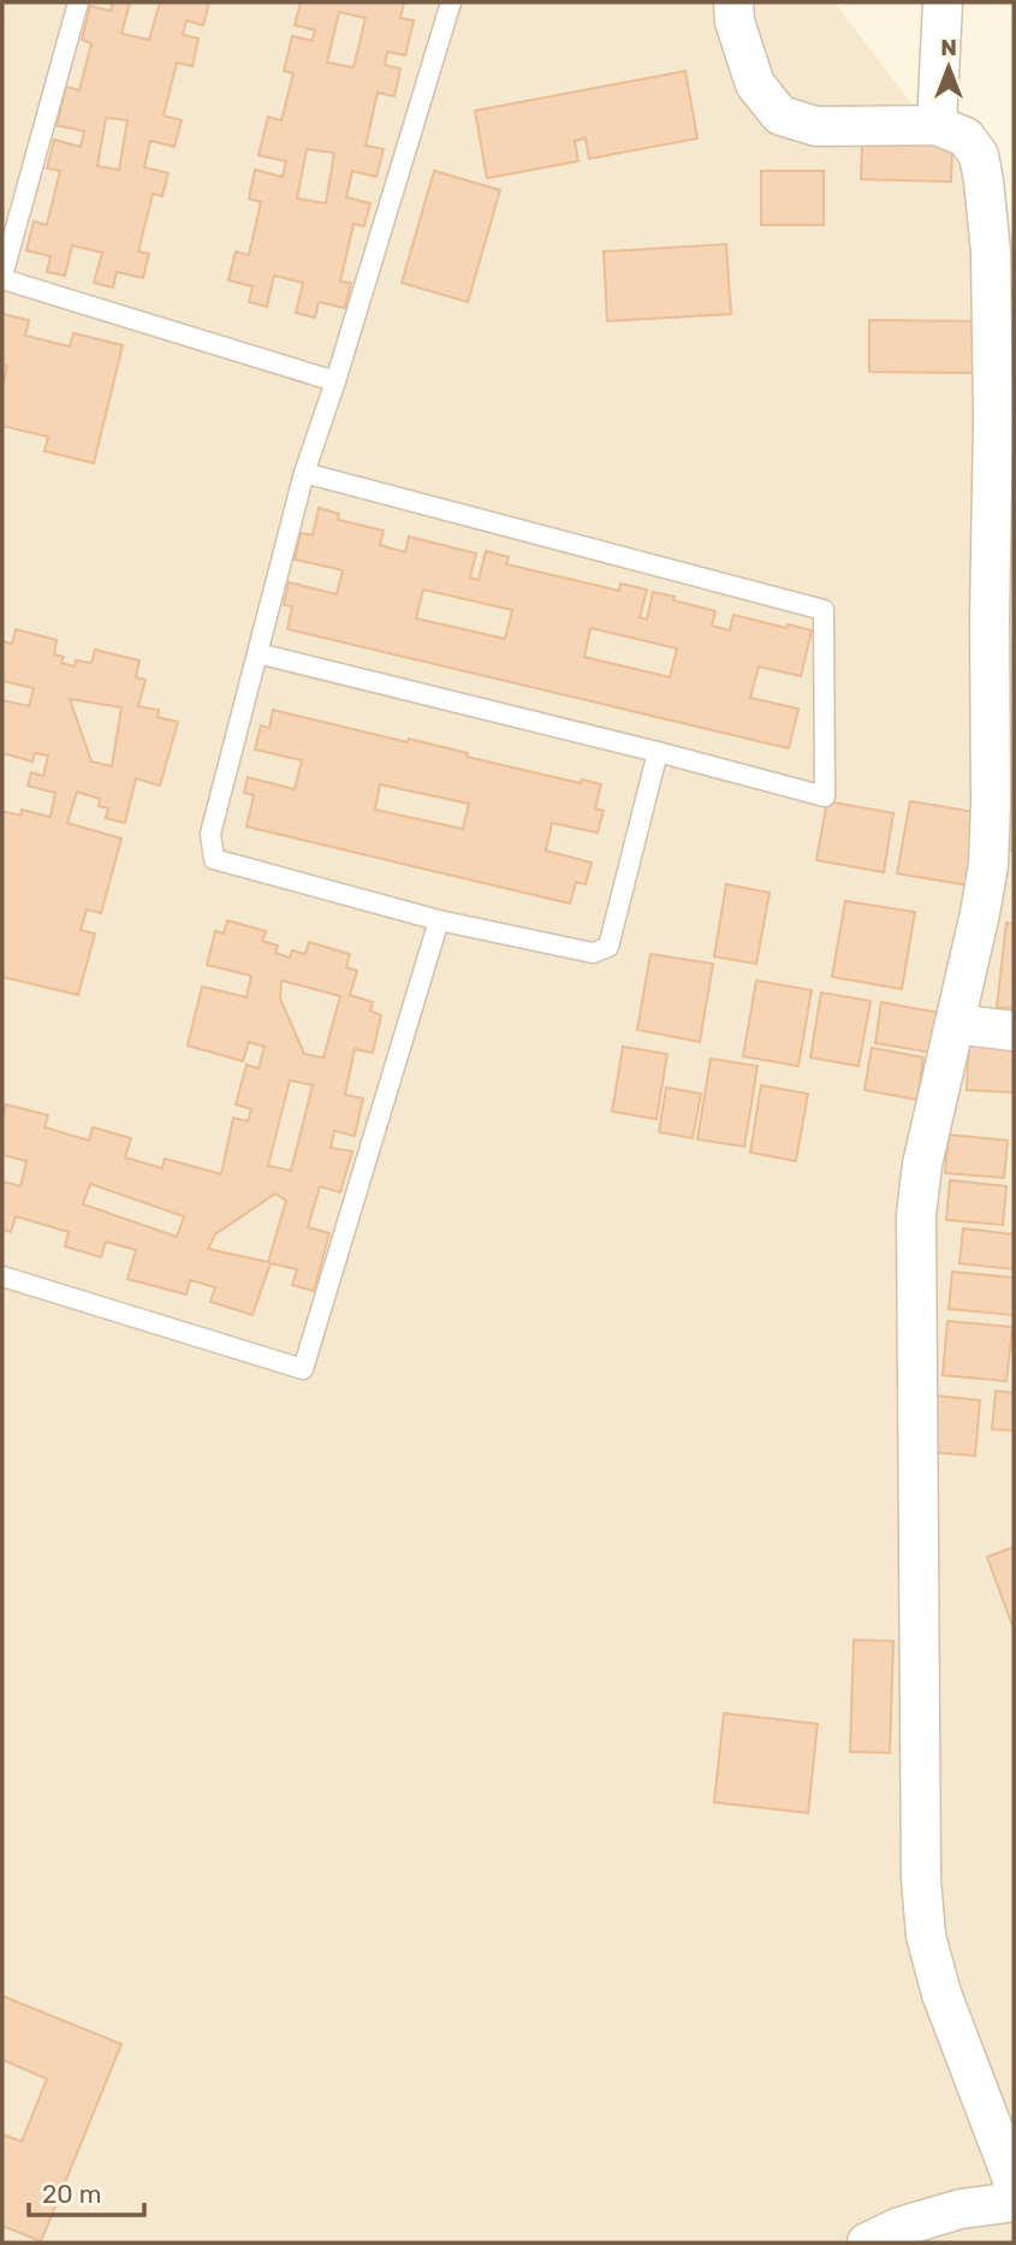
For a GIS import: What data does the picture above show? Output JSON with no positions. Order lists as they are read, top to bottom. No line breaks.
{"scale_bar":"20 m","north":"top"}
